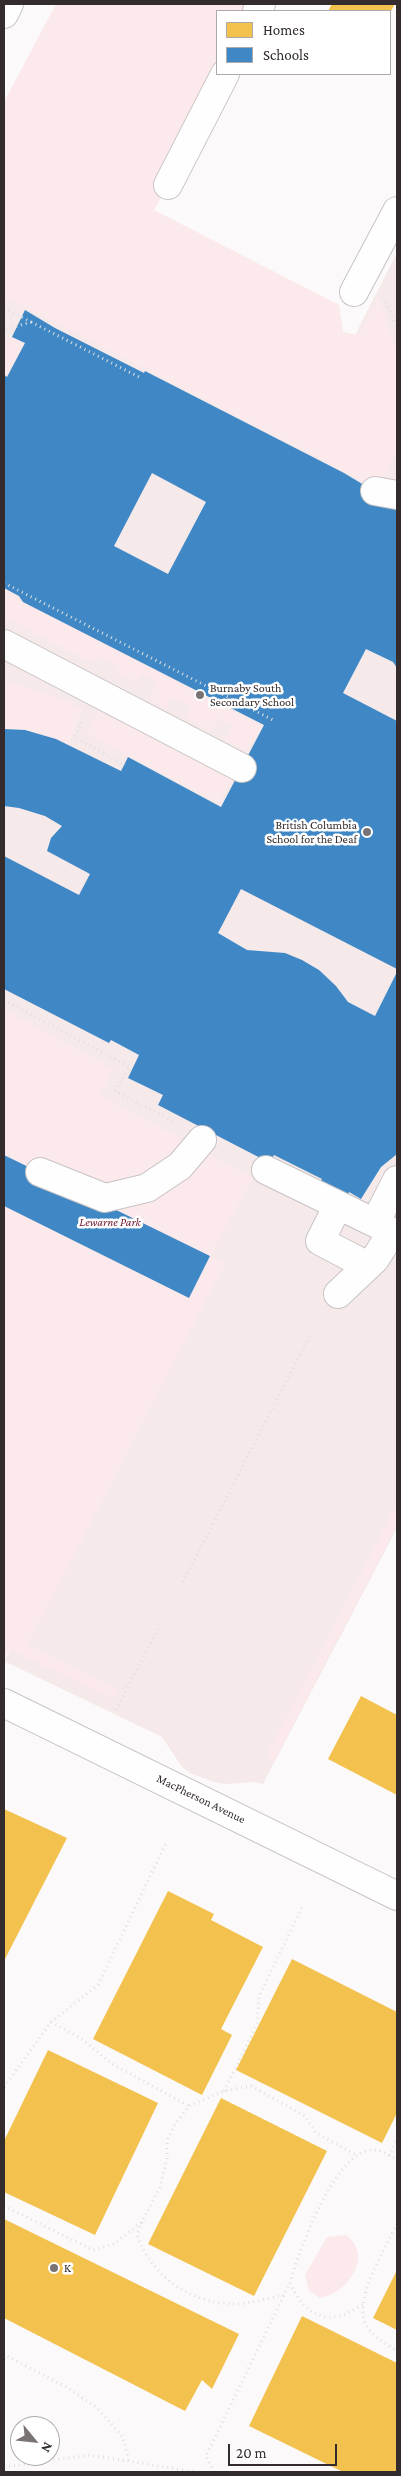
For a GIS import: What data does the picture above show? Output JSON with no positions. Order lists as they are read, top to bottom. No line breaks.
{"streets":{"street":["MacPherson Avenue"]},"parks":["Lewarne Park"],"places":["Burnaby South Secondary School","British Columbia School for the Deaf","K"],"legend":["Homes","Schools"],"scale_bar":"20 m","north":"bottom right"}
